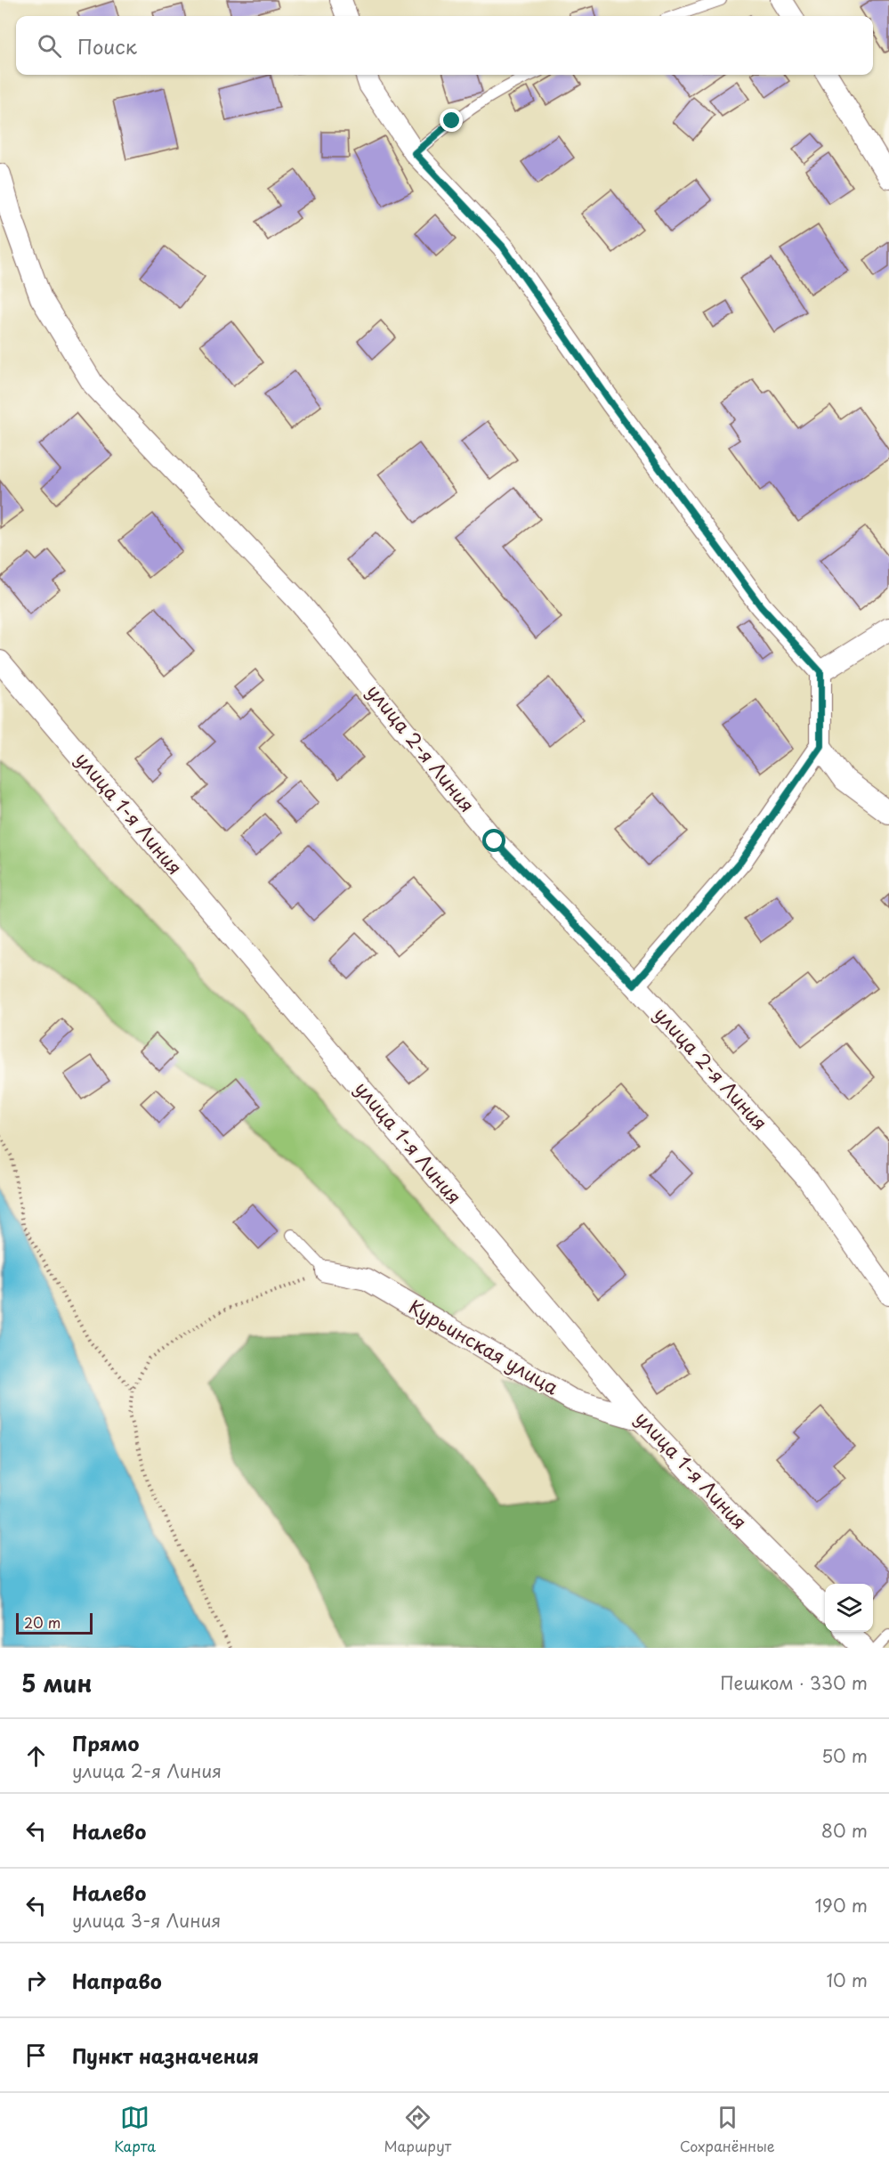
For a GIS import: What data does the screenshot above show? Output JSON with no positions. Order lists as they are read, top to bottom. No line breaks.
{"streets":{"street":["улица 2-я Линия","улица 1-я Линия","Курьинская улица"]},"crossings":[["улица 1-я Линия","Курьинская улица"]],"scale_bar":"20 m","page":{"search":"Поиск","scale":"20 m","heading":["5 мин","Пешком · 330 m"],"list":[["Прямо","улица 2-я Линия","50 m"],["Налево","80 m"],["Налево","улица 3-я Линия","190 m"],["Направо","10 m"],"Пункт назначения"],"nav":["Карта","Маршрут","Сохранённые"]}}
